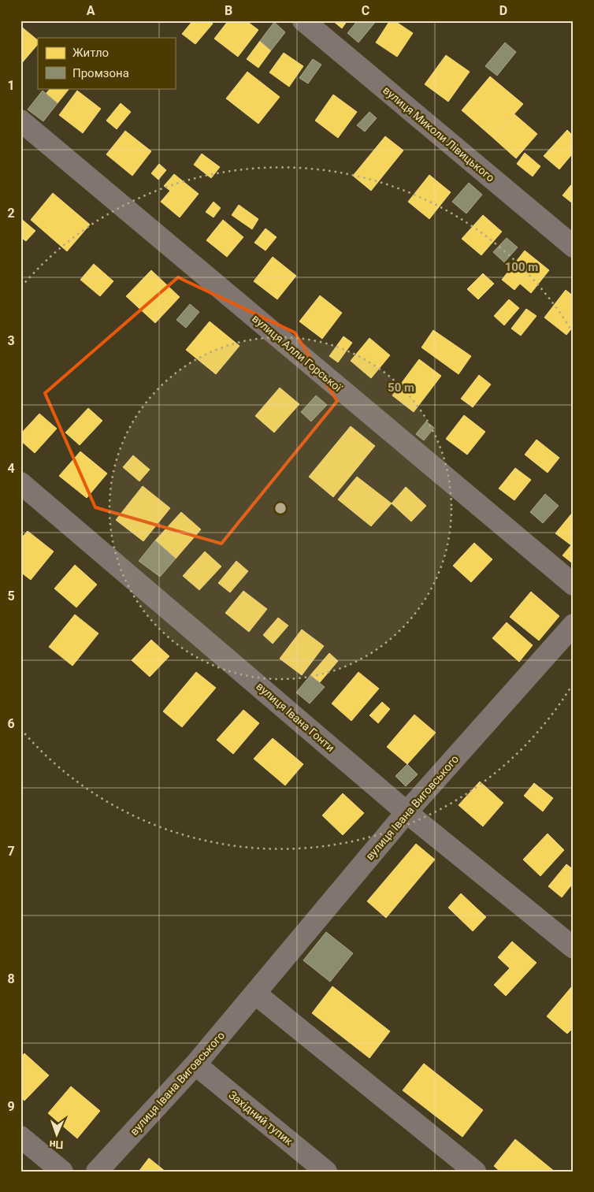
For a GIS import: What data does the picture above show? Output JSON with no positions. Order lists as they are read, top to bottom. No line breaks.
{"streets":{"street":["вулиця Миколи Лівицького","вулиця Алли Горської","вулиця Івана Гонти","вулиця Івана Виговського","Західний тупик"]},"crossings":[["вулиця Івана Гонти","вулиця Івана Виговського"],["вулиця Івана Виговського","Західний тупик"]],"legend":["Житло","Промзона"],"north":"bottom","grid":{"columns":["A","B","C","D"],"rows":["1","2","3","4","5","6","7","8","9"]},"rings":["100 m","50 m"]}
